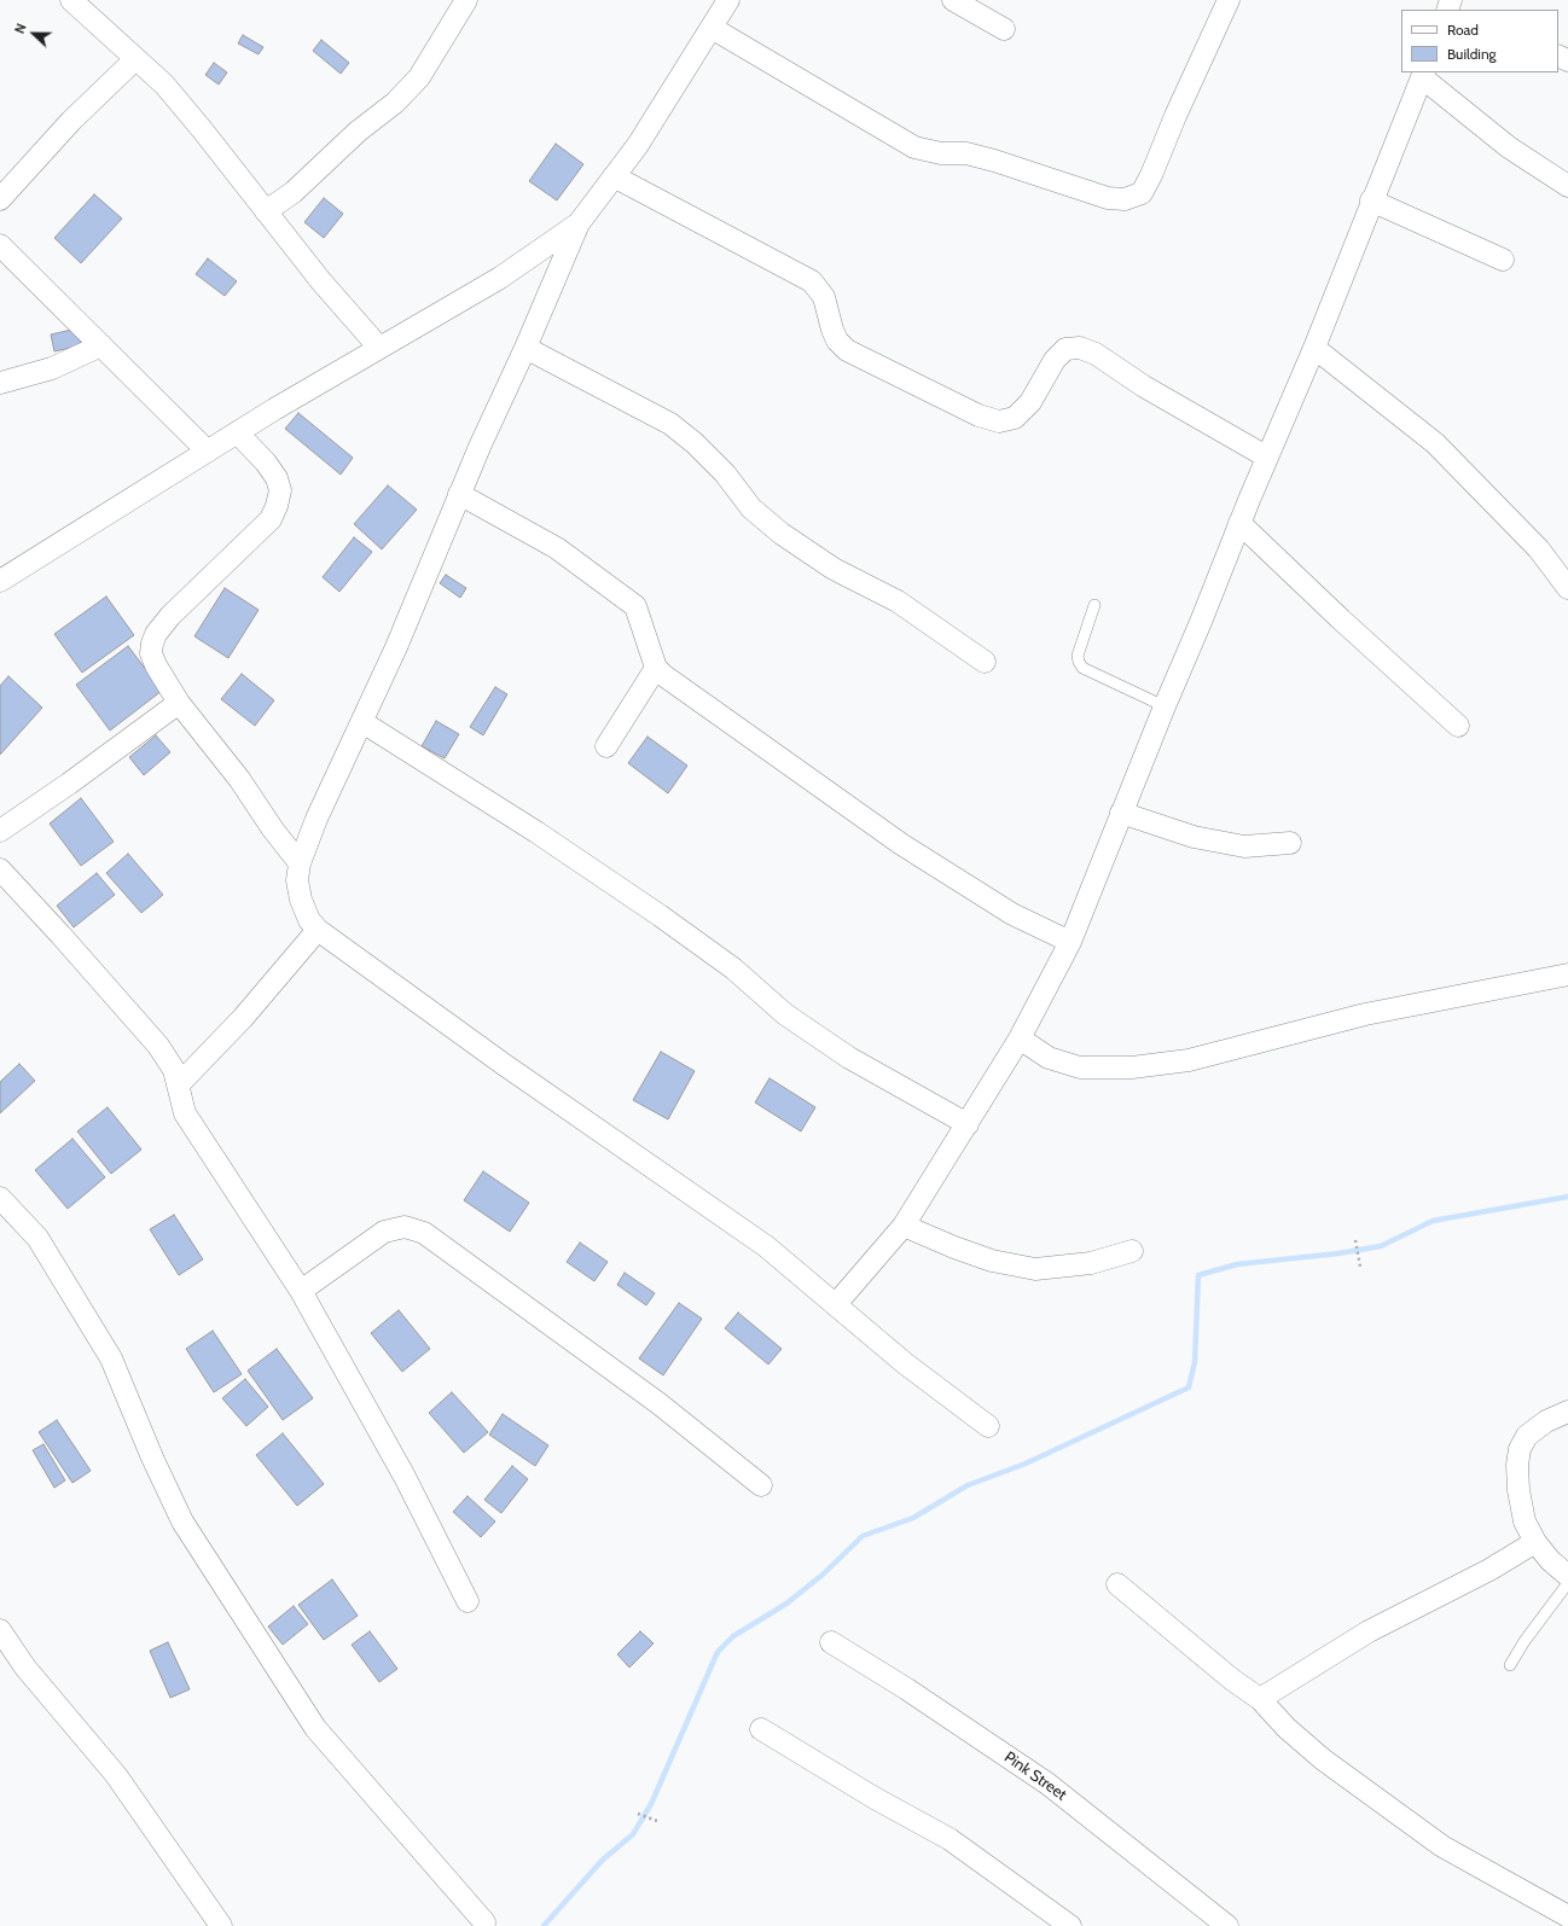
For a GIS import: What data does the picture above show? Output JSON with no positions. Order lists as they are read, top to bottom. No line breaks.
{"streets":{"street":["Pink Street"]},"legend":["Road","Building"],"north":"left"}
